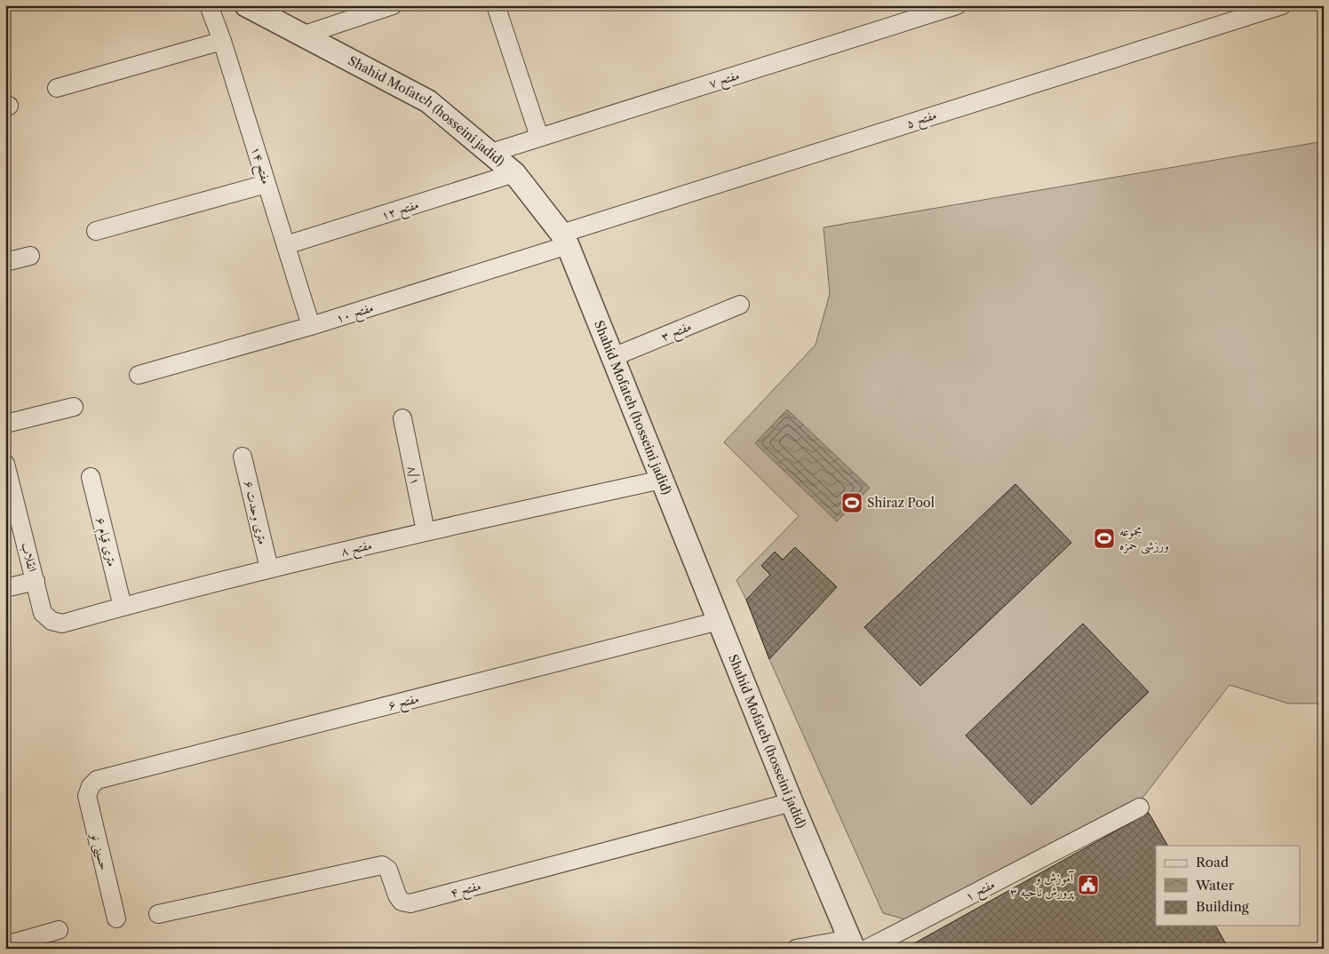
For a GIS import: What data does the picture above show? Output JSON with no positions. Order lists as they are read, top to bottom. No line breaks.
{"streets":{"street":["مفتح ۷","Shahid Mofateh (hosseini jadid)","مفتح ۵","مفتح ۱۴","مفتح ۱۲","مفتح ۱۰","مفتح ۳","۸/۱","۶ متری وحدت","۶ متری قیام","مفتح ۸","انقلاب","مفتح ۶","حسینی نو","مفتح ۴","مفتح ۱"]},"crossings":[["مفتح ۷","Shahid Mofateh (hosseini jadid)"],["Shahid Mofateh (hosseini jadid)","مفتح ۵"],["Shahid Mofateh (hosseini jadid)","مفتح ۱۲"],["Shahid Mofateh (hosseini jadid)","مفتح ۱۰"],["Shahid Mofateh (hosseini jadid)","مفتح ۳"],["Shahid Mofateh (hosseini jadid)","مفتح ۸"],["Shahid Mofateh (hosseini jadid)","مفتح ۶"],["Shahid Mofateh (hosseini jadid)","مفتح ۴"],["Shahid Mofateh (hosseini jadid)","مفتح ۱"],["مفتح ۵","مفتح ۱۰"],["مفتح ۱۴","مفتح ۱۲"],["مفتح ۱۴","مفتح ۱۰"],["۸/۱","مفتح ۸"],["۶ متری وحدت","مفتح ۸"],["۶ متری قیام","مفتح ۸"],["مفتح ۸","انقلاب"],["مفتح ۶","حسینی نو"]],"places":{"sports":["Shiraz Pool","مجموعه ورزشی حمزه"],"public building":["آموزش و پرورش ناحیه ۳"]},"legend":["Road","Water","Building"]}
